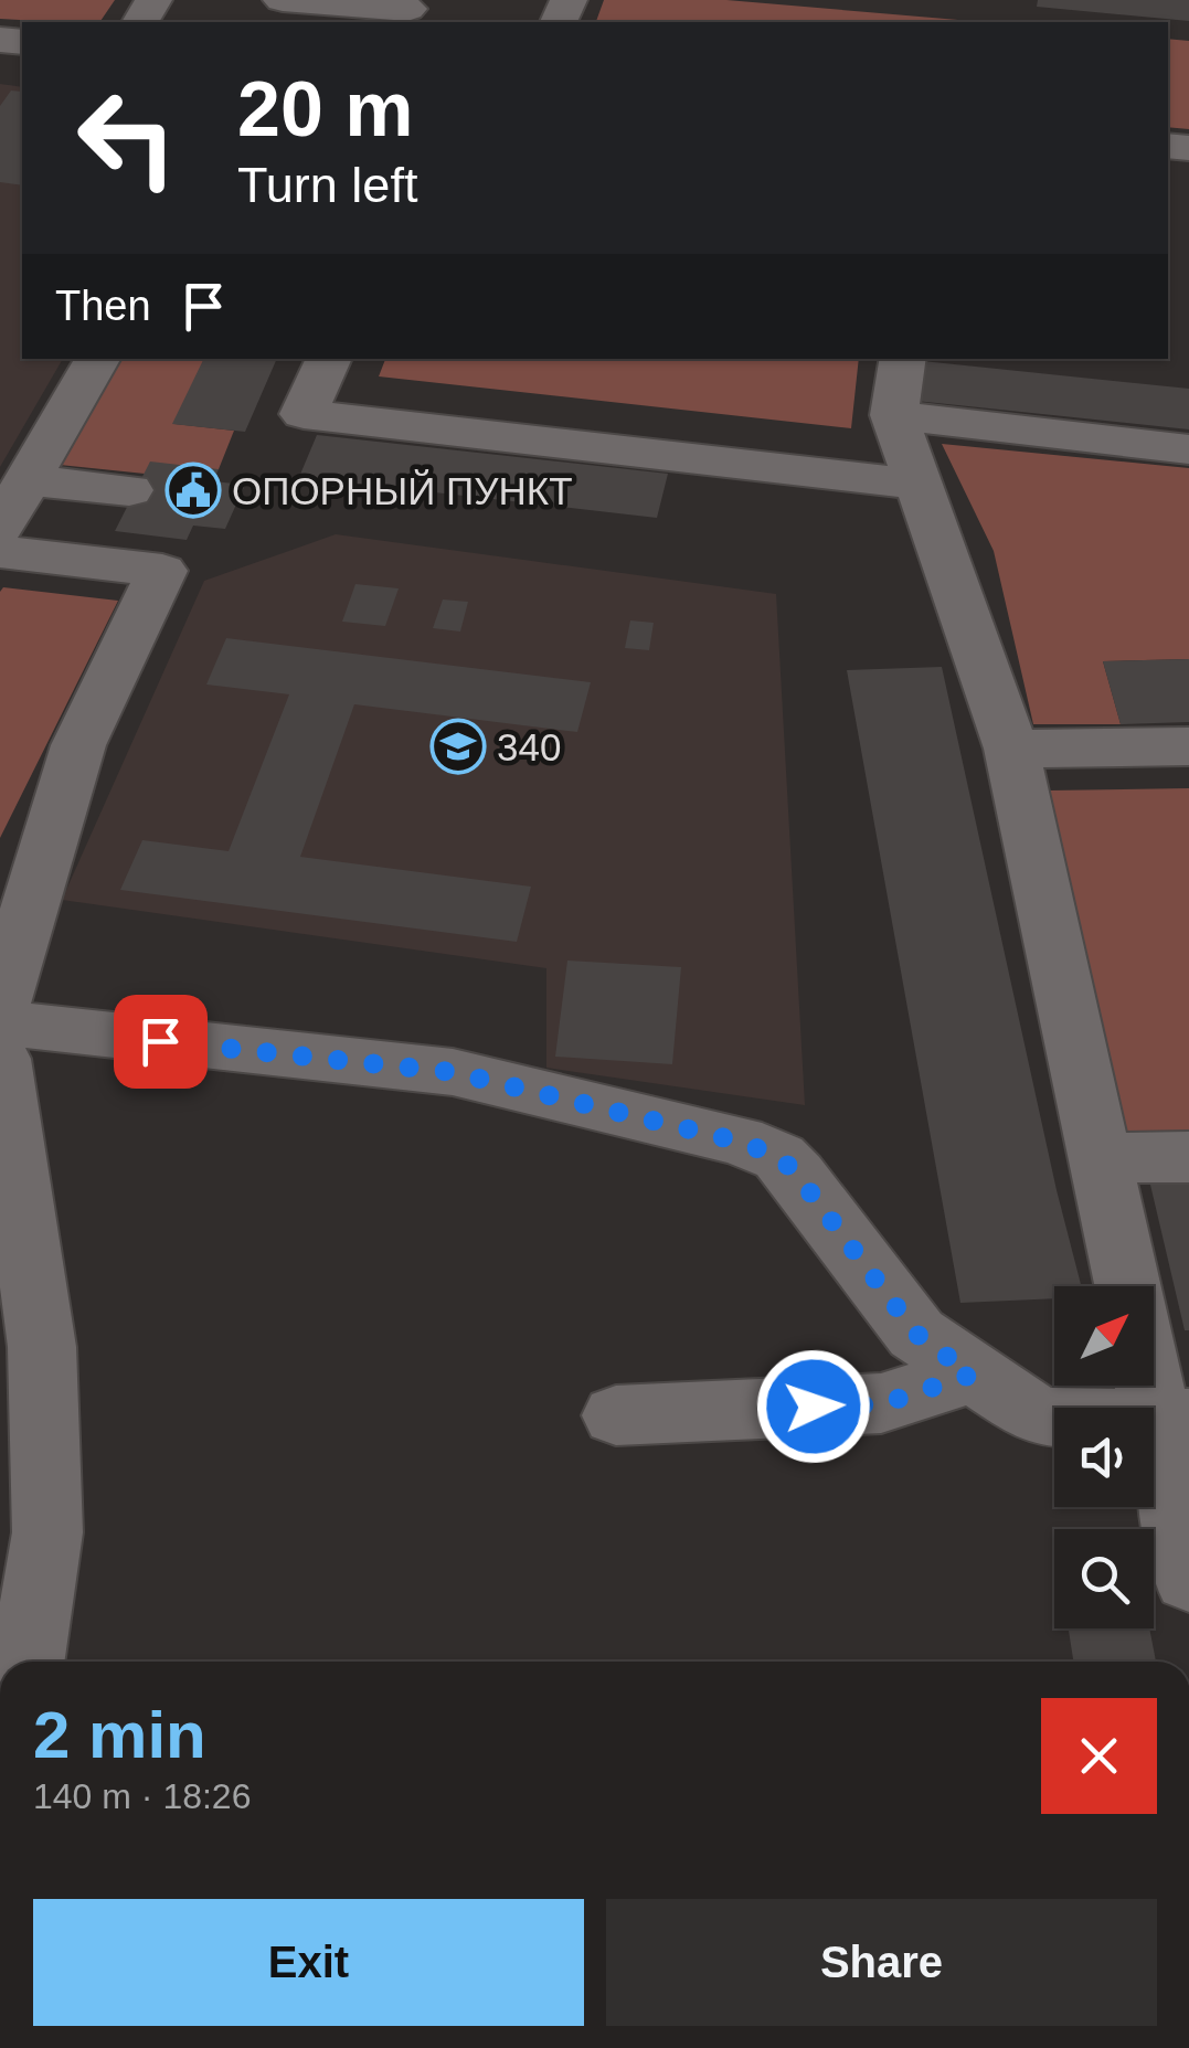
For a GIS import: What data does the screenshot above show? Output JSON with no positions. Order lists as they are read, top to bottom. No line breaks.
{"places":{"public building":["ОПОРНЫЙ ПУНКТ"],"school or university":["340"]},"north":"top right","page":{"turn":["20 m","Turn left"],"then":"Then","heading":["2 min","140 m · 18:26"],"buttons":["Exit","Share"]}}
